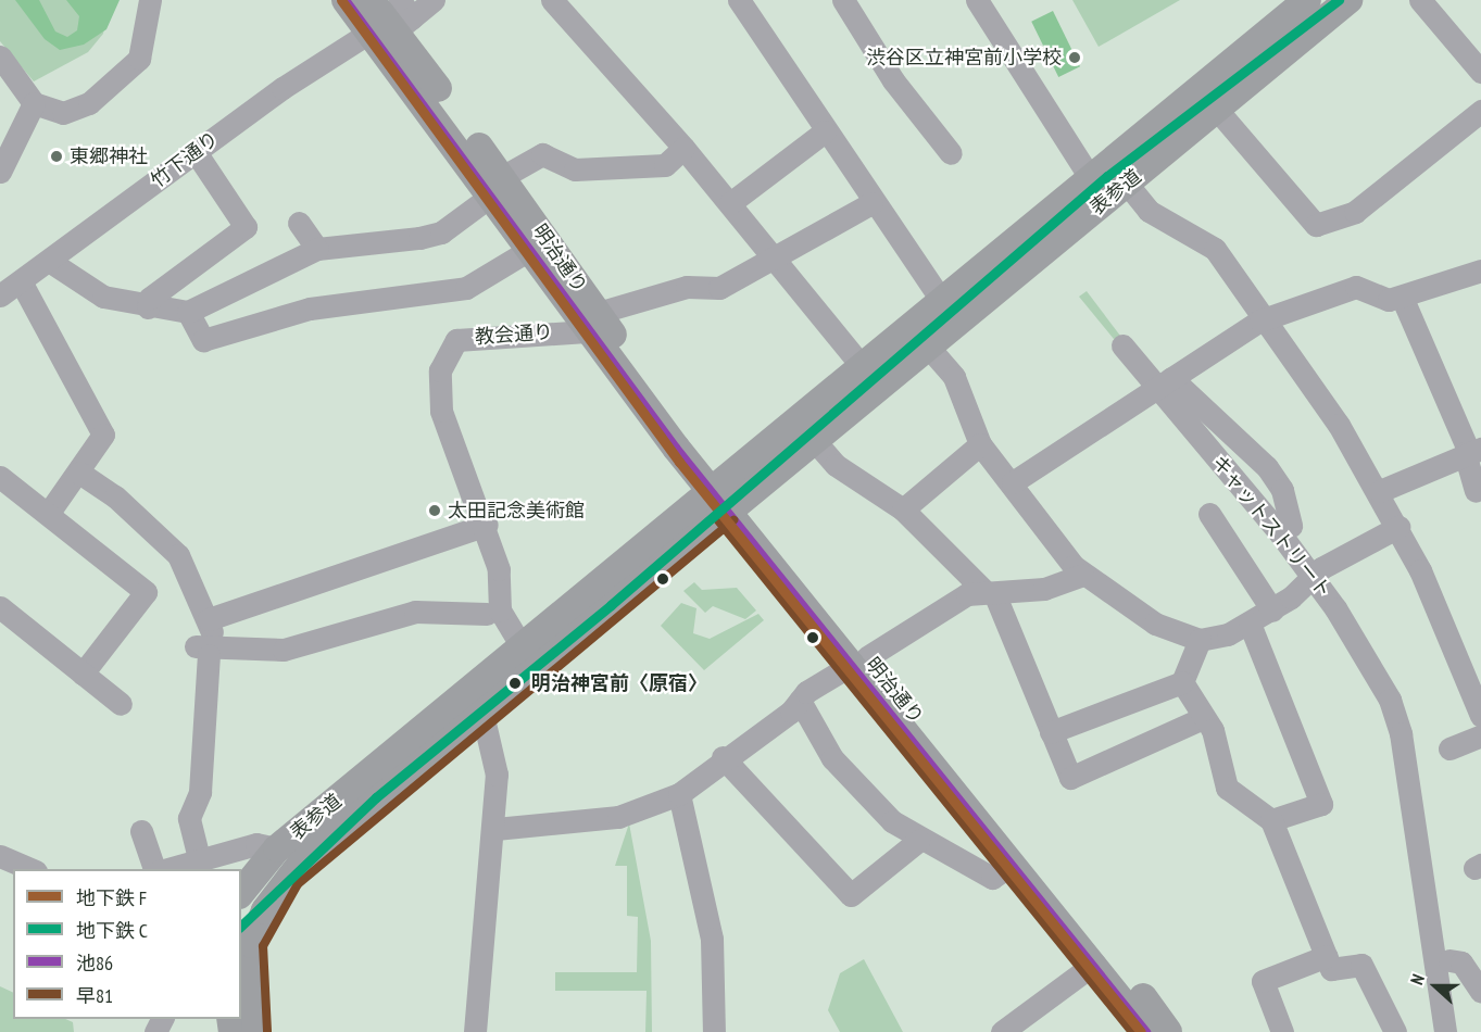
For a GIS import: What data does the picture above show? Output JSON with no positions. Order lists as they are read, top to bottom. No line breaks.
{"streets":{"main road":["表参道","明治通り"],"street":["竹下通り","教会通り","キャットストリート"]},"crossings":[["竹下通り","明治通り"],["表参道","明治通り"],["表参道","教会通り"],["明治通り","教会通り"]],"places":["渋谷区立神宮前小学校","東郷神社","太田記念美術館","明治神宮前〈原宿〉"],"lines":["metro line F","metro line C","transit line 池86","transit line 早81"],"legend":["地下鉄 F","地下鉄 C","池86","早81"],"north":"left"}
